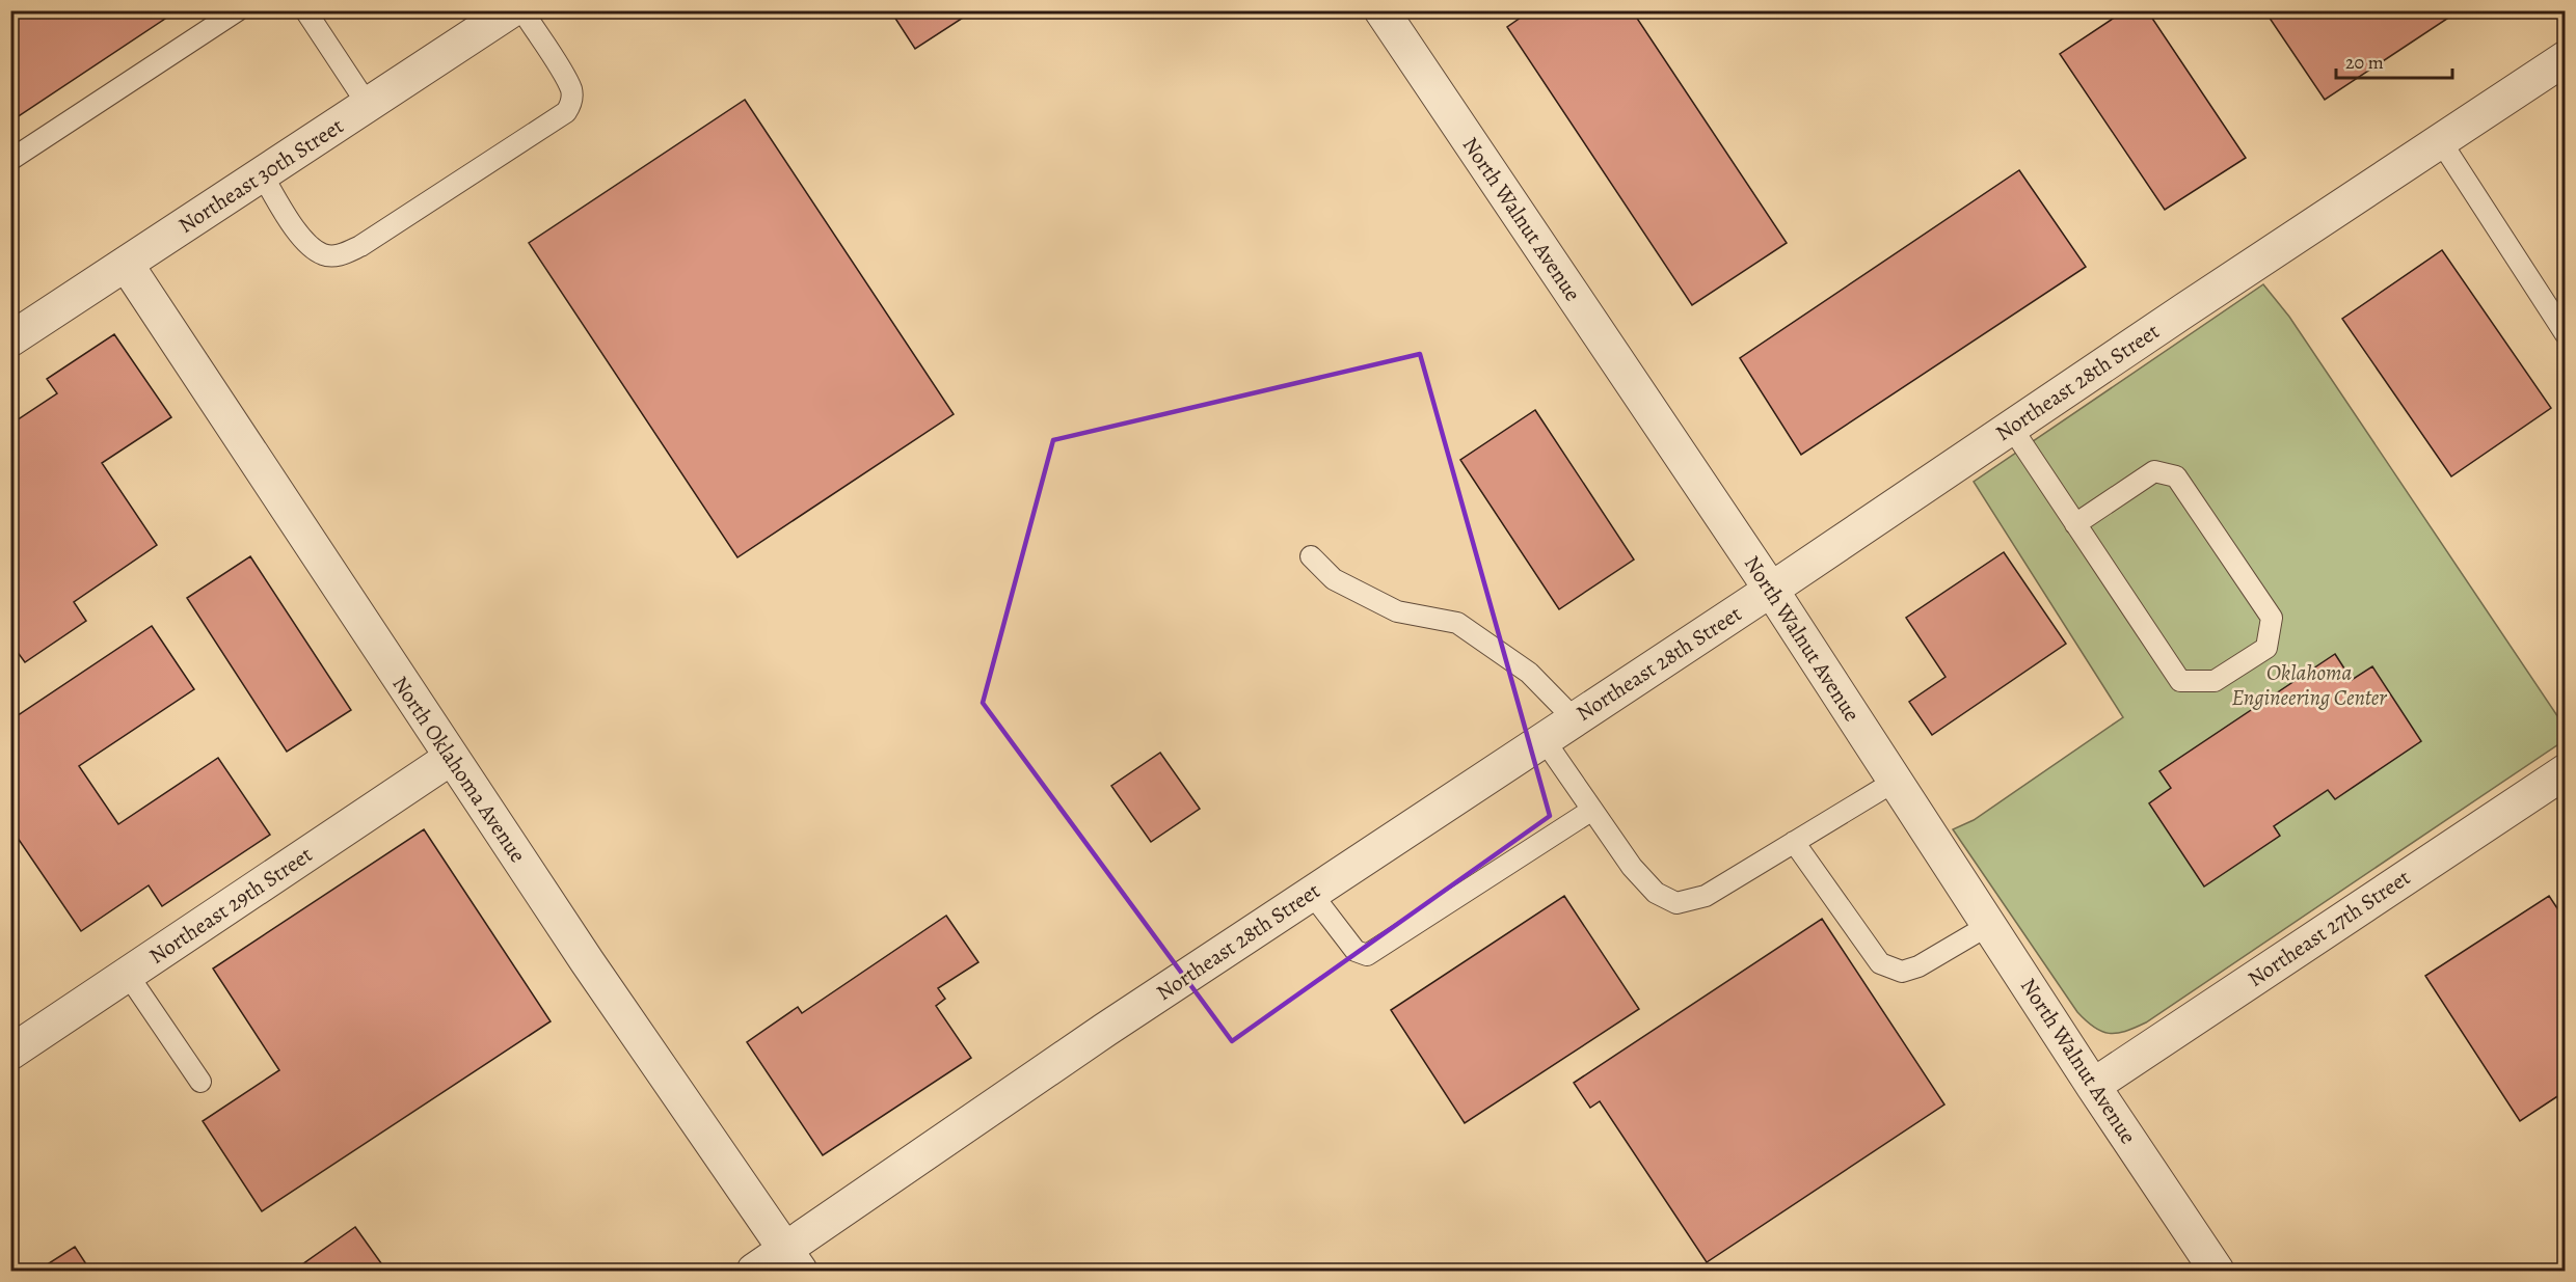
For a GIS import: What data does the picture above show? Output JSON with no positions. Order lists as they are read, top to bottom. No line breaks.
{"streets":{"street":["Northeast 30th Street","North Walnut Avenue","Northeast 28th Street","North Oklahoma Avenue","Northeast 29th Street","Northeast 27th Street"]},"crossings":[["Northeast 30th Street","North Oklahoma Avenue"],["North Walnut Avenue","Northeast 28th Street"],["North Walnut Avenue","Northeast 27th Street"],["Northeast 28th Street","North Oklahoma Avenue"],["North Oklahoma Avenue","Northeast 29th Street"]],"parks":["Oklahoma Engineering Center"],"scale_bar":"20 m"}
